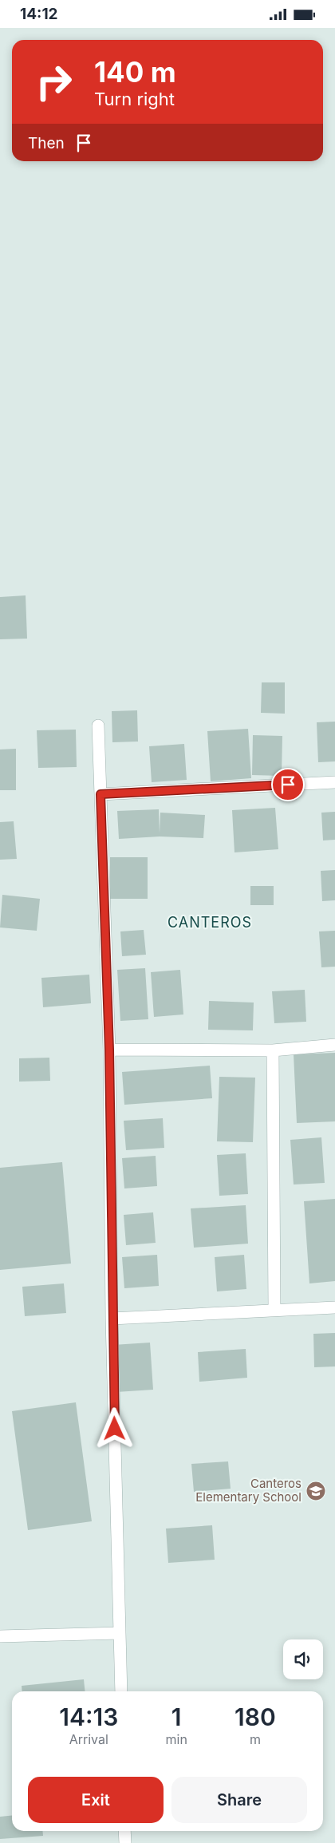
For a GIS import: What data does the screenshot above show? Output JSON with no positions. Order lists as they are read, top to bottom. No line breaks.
{"districts":["CANTEROS"],"places":{"school or university":["Canteros Elementary School"]},"page":{"status":"14:12","turn":["140 m","Turn right"],"then":"Then","eta":["14:13","Arrival","1","min","180","m"],"buttons":["Exit","Share"]}}
